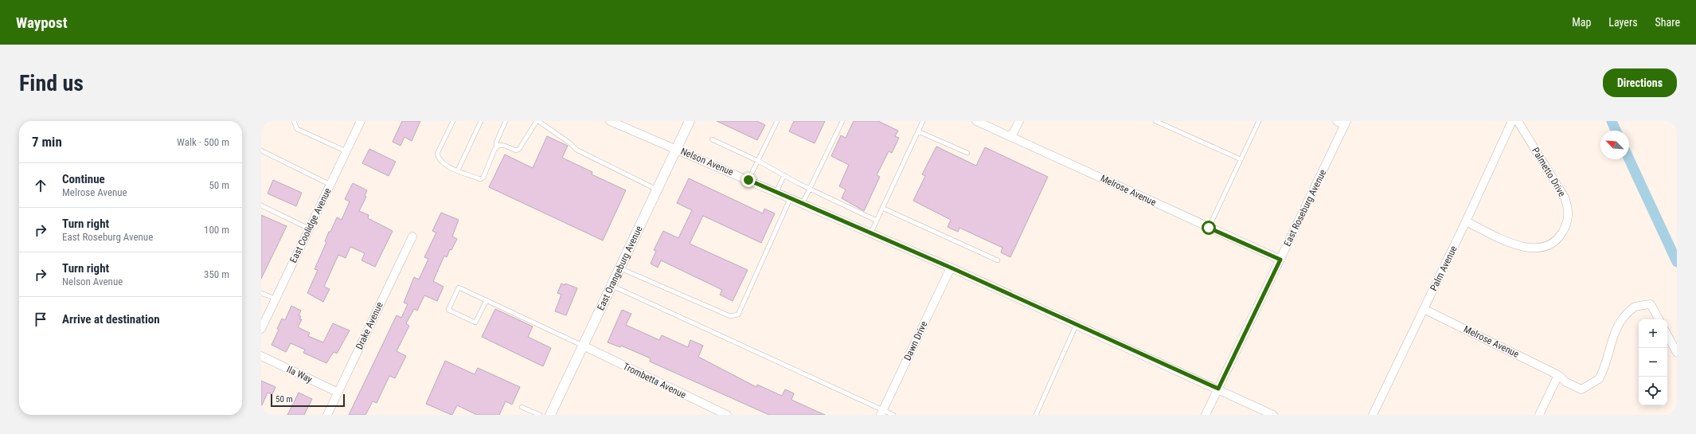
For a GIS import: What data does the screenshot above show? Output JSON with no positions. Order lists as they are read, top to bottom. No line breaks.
{"streets":{"street":["Nelson Avenue","Palmetto Drive","Melrose Avenue","East Roseburg Avenue","East Coolidge Avenue","East Orangeburg Avenue","Palm Avenue","Drake Avenue","Dawn Drive","Ila Way","Trombetta Avenue"]},"crossings":[["Nelson Avenue","East Roseburg Avenue"],["Nelson Avenue","East Orangeburg Avenue"],["Nelson Avenue","Dawn Drive"],["Palmetto Drive","Palm Avenue"],["Melrose Avenue","East Roseburg Avenue"],["Melrose Avenue","Palm Avenue"],["East Orangeburg Avenue","Trombetta Avenue"],["Drake Avenue","Ila Way"]],"scale_bar":"50 m","north":"top left","page":{"header":"Waypost","nav":["Map","Layers","Share"],"buttons":"Directions","title":"Find us","heading":["7 min","Walk · 500 m"],"list":[["Continue","Melrose Avenue","50 m"],["Turn right","East Roseburg Avenue","100 m"],["Turn right","Nelson Avenue","350 m"],"Arrive at destination"],"map_buttons":["+","−"],"scale":"50 m"}}
